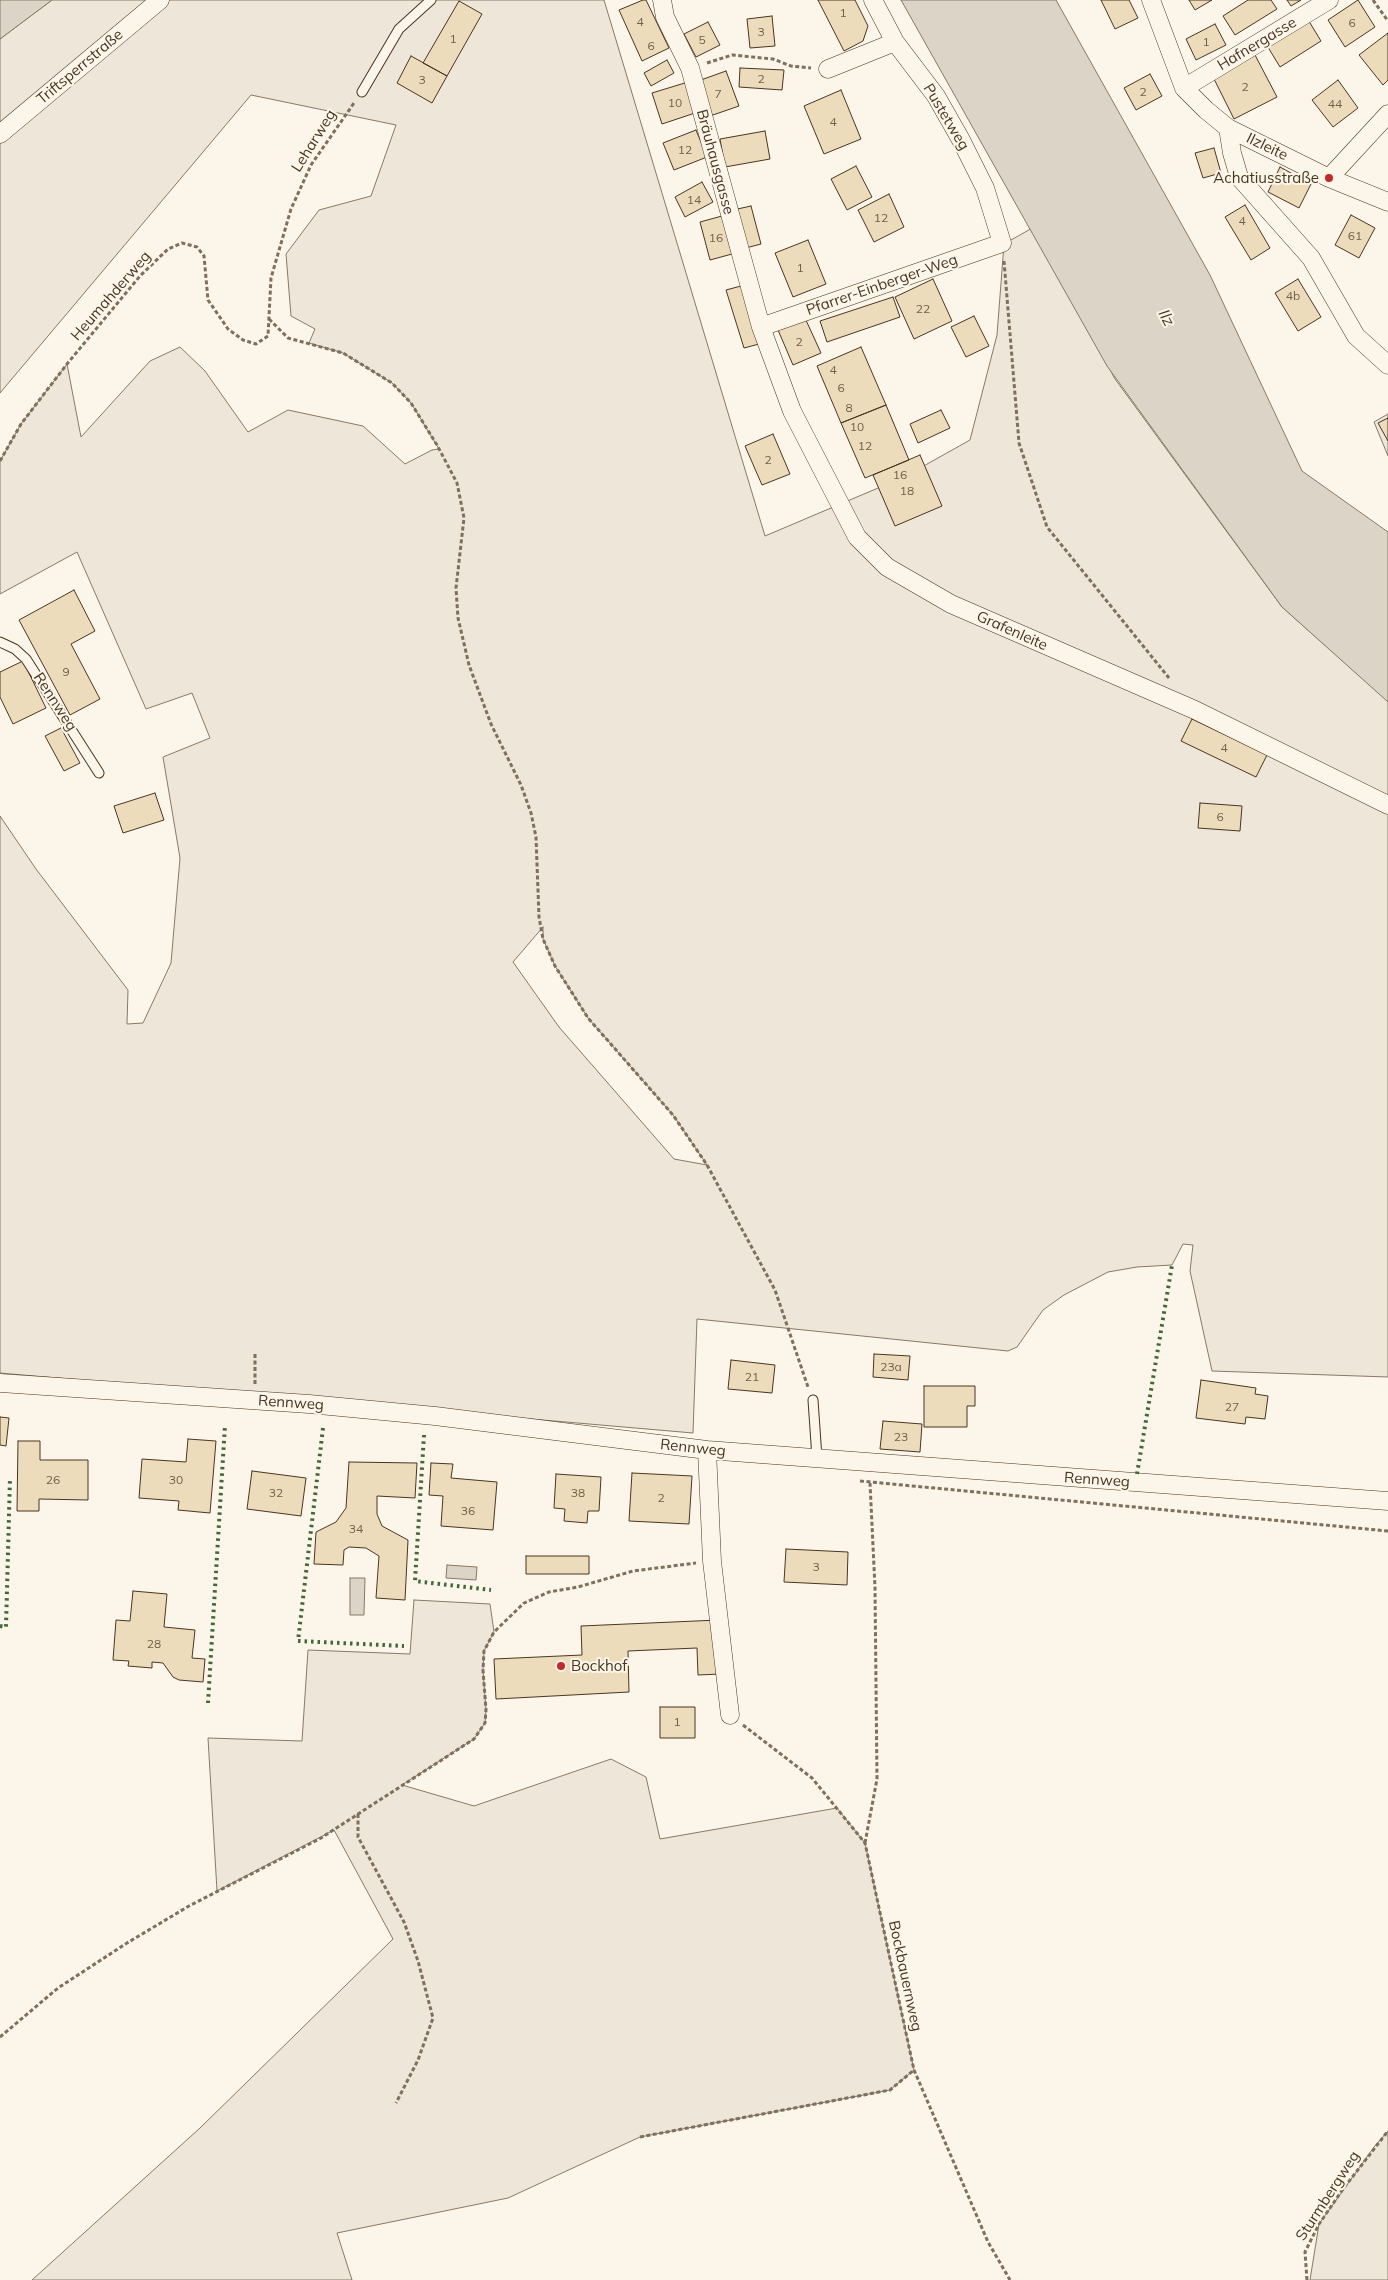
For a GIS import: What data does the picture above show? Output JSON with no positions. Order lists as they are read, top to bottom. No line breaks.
{"streets":{"street":["Hafnergasse","Triftsperrstraße","Pustetweg","Ilzleite","Bräuhausgasse","Pfarrer-Einberger-Weg","Grafenleite","Rennweg"],"path":["Leharweg","Heumahderweg","Bockbauernweg","Sturmbergweg"]},"crossings":[["Hafnergasse","Ilzleite"],["Pustetweg","Pfarrer-Einberger-Weg"],["Leharweg","Heumahderweg"],["Bräuhausgasse","Pfarrer-Einberger-Weg"],["Bräuhausgasse","Grafenleite"],["Pfarrer-Einberger-Weg","Grafenleite"]],"water":["Ilz"],"places":["Achatiusstraße","Bockhof"],"house_numbers":["1","4","6","3","1","5","1","6","2","3","2","2","7","10","44","4","12","14","12","4","61","16","1","4b","22","2","4","6","8","10","12","2","16","18","9","4","6","23a","21","27","23","26","30","32","38","2","36","34","3","28","1"]}
